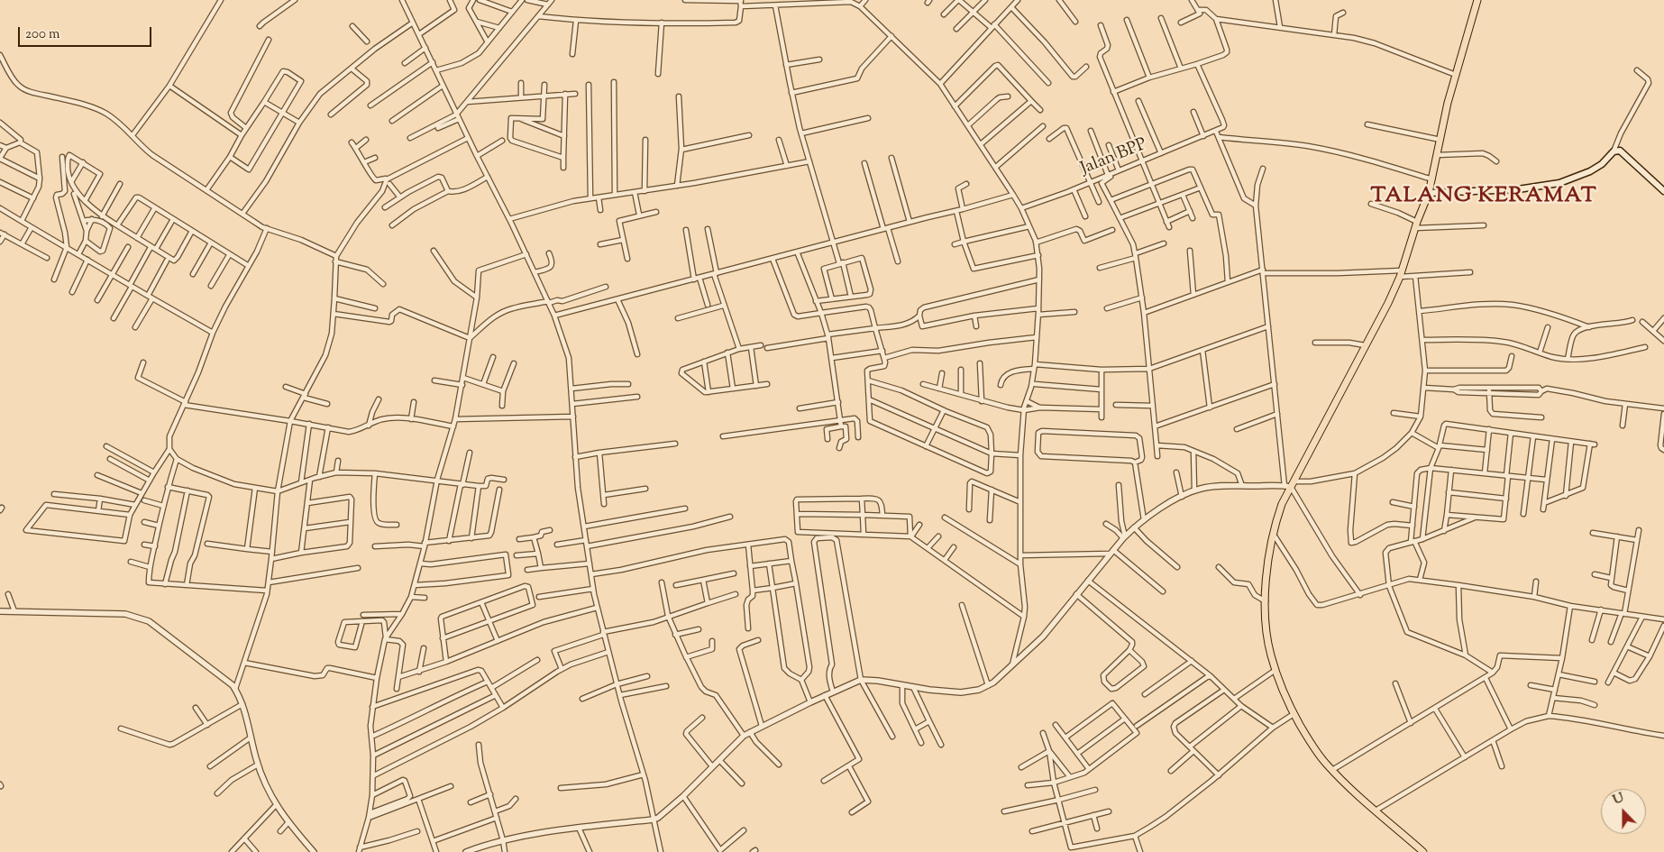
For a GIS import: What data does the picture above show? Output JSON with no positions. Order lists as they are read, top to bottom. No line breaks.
{"streets":{"street":["Jalan BPP"]},"districts":["TALANG KERAMAT"],"scale_bar":"200 m","north":"top"}
